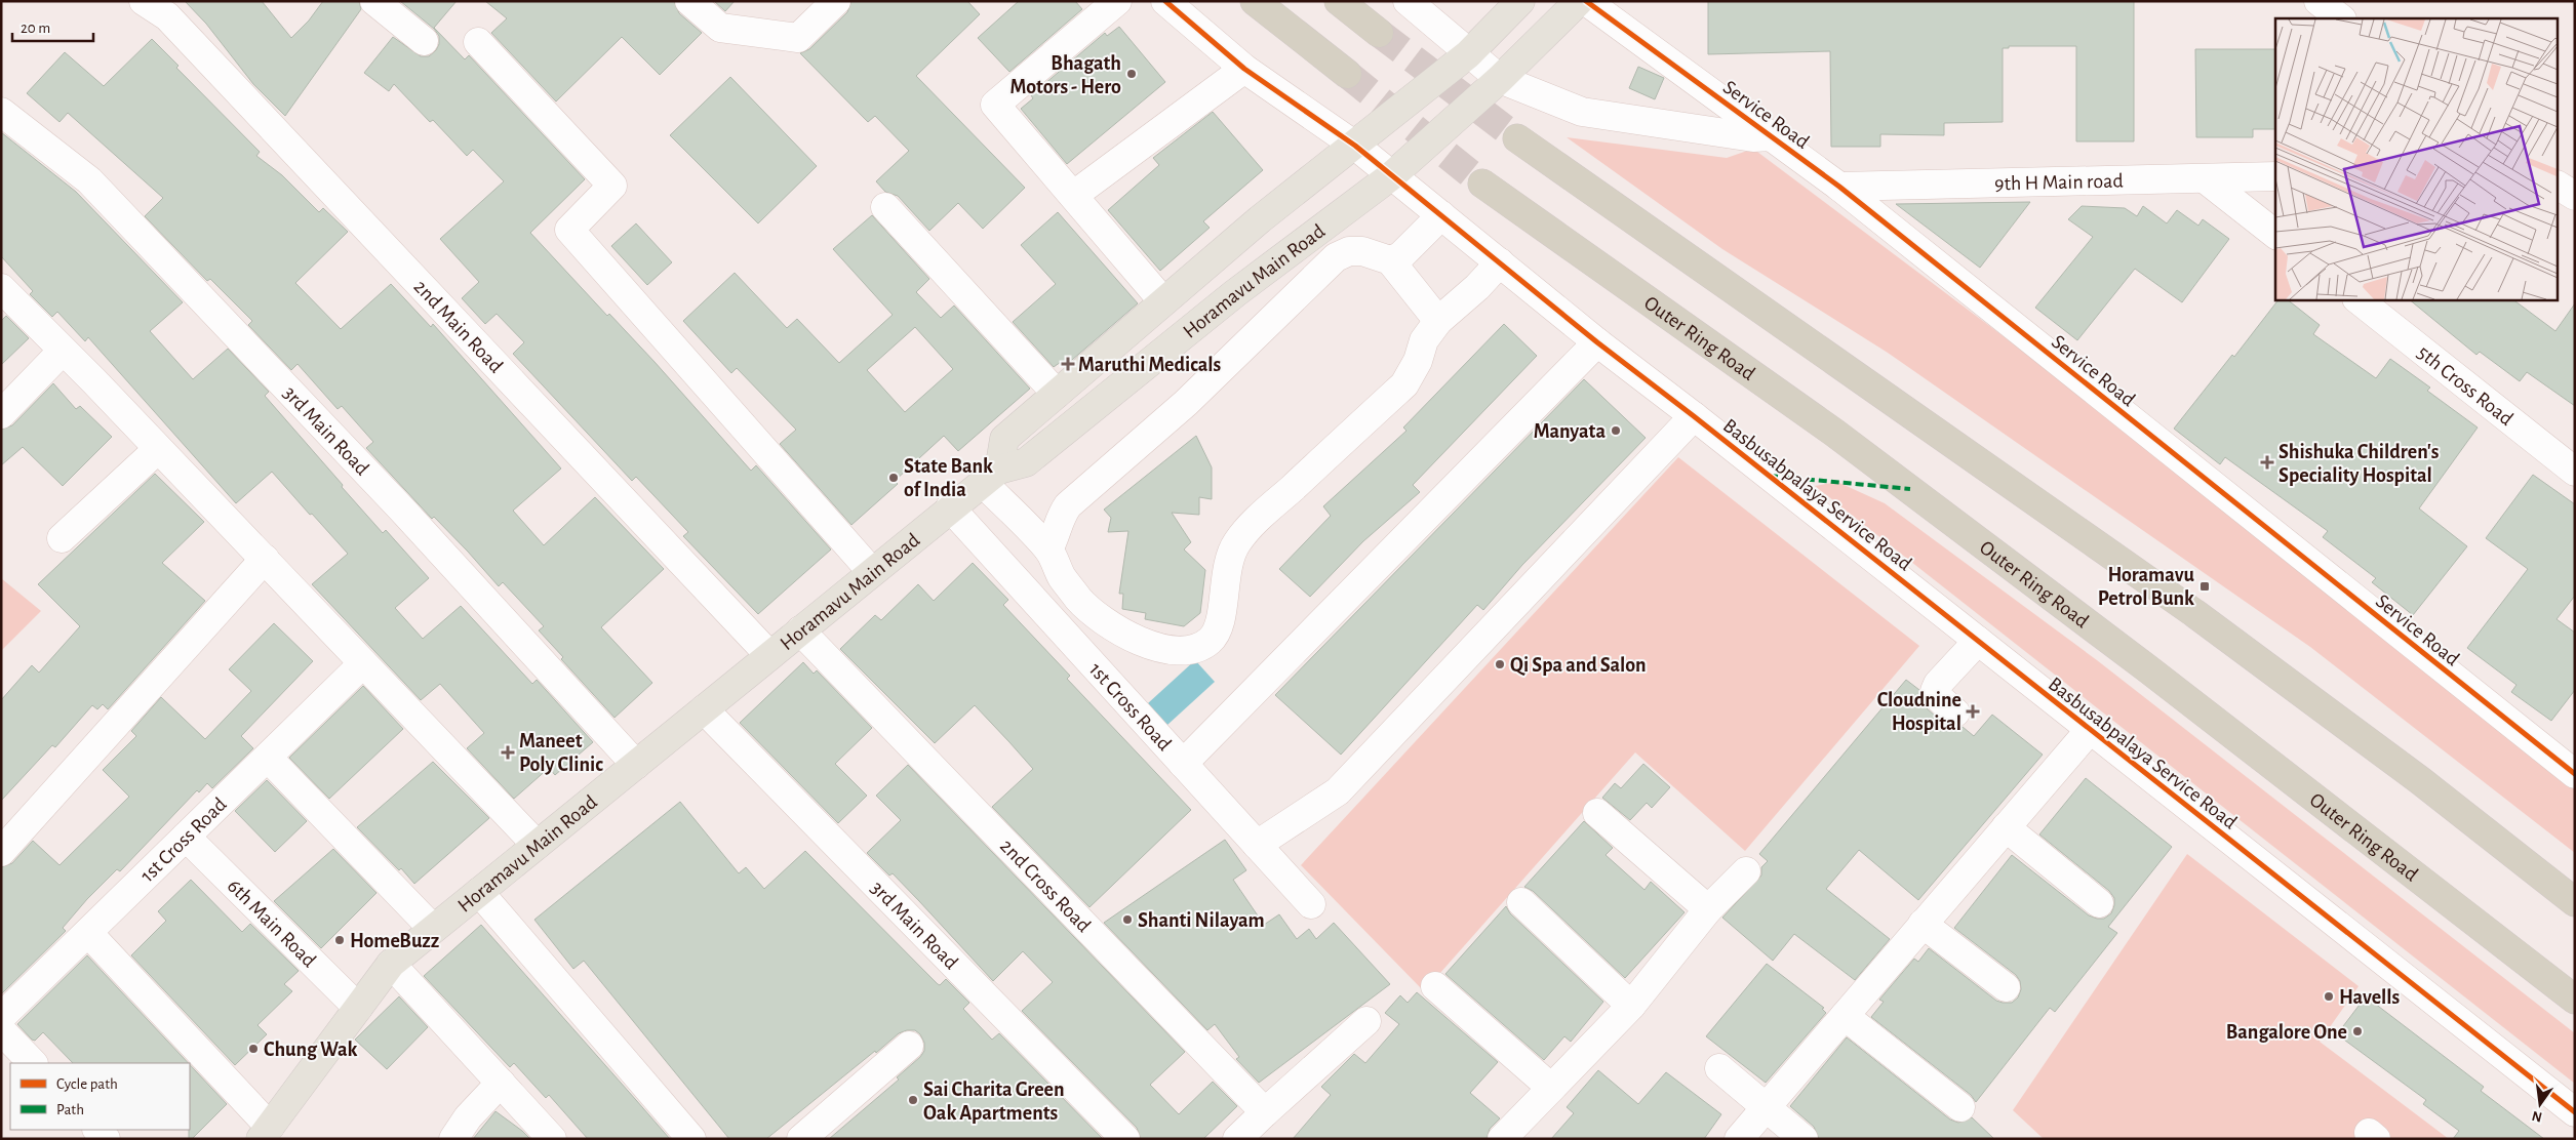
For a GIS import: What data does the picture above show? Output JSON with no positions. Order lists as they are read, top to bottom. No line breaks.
{"streets":{"highway":["Outer Ring Road"],"main road":["Horamavu Main Road"],"street":["Service Road","9th H Main road","2nd Main Road","5th Cross Road","3rd Main Road","Basbusabpalaya Service Road","1st Cross Road","2nd Cross Road","6th Main Road"]},"crossings":[["Service Road","9th H Main road"],["Horamavu Main Road","2nd Main Road"],["Horamavu Main Road","3rd Main Road"],["Horamavu Main Road","Basbusabpalaya Service Road"],["Horamavu Main Road","1st Cross Road"],["Horamavu Main Road","2nd Cross Road"],["Horamavu Main Road","6th Main Road"],["1st Cross Road","6th Main Road"]],"places":{"other":["Bhagath Motors - Hero","Manyata","State Bank of India","Qi Spa and Salon","Shanti Nilayam","HomeBuzz","Havells","Bangalore One","Chung Wak","Sai Charita Green Oak Apartments"],"health":["Maruthi Medicals","Shishuka Children's Speciality Hospital","Cloudnine Hospital","Maneet Poly Clinic"],"transit":["Horamavu Petrol Bunk"]},"legend":["Cycle path","Path"],"scale_bar":"20 m","north":"bottom"}
